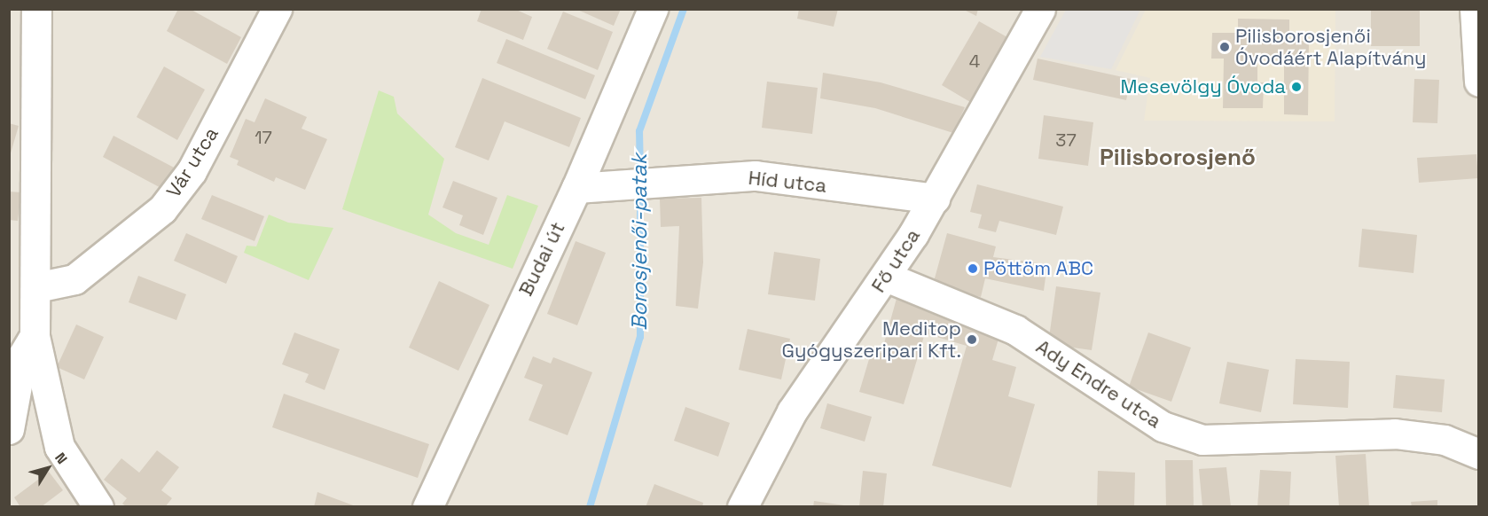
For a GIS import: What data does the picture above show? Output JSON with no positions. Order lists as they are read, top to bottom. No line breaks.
{"streets":{"street":["Vár utca","Híd utca","Budai út","Fő utca","Ady Endre utca"]},"crossings":[["Híd utca","Budai út"],["Híd utca","Fő utca"],["Fő utca","Ady Endre utca"]],"districts":["Pilisborosjenő"],"water":["Borosjenői-patak"],"places":["Pilisborosjenői Óvodáért Alapítvány","Mesevölgy Óvoda","Pöttöm ABC","Meditop Gyógyszeripari Kft."],"house_numbers":["4","17","37"],"north":"top right"}
